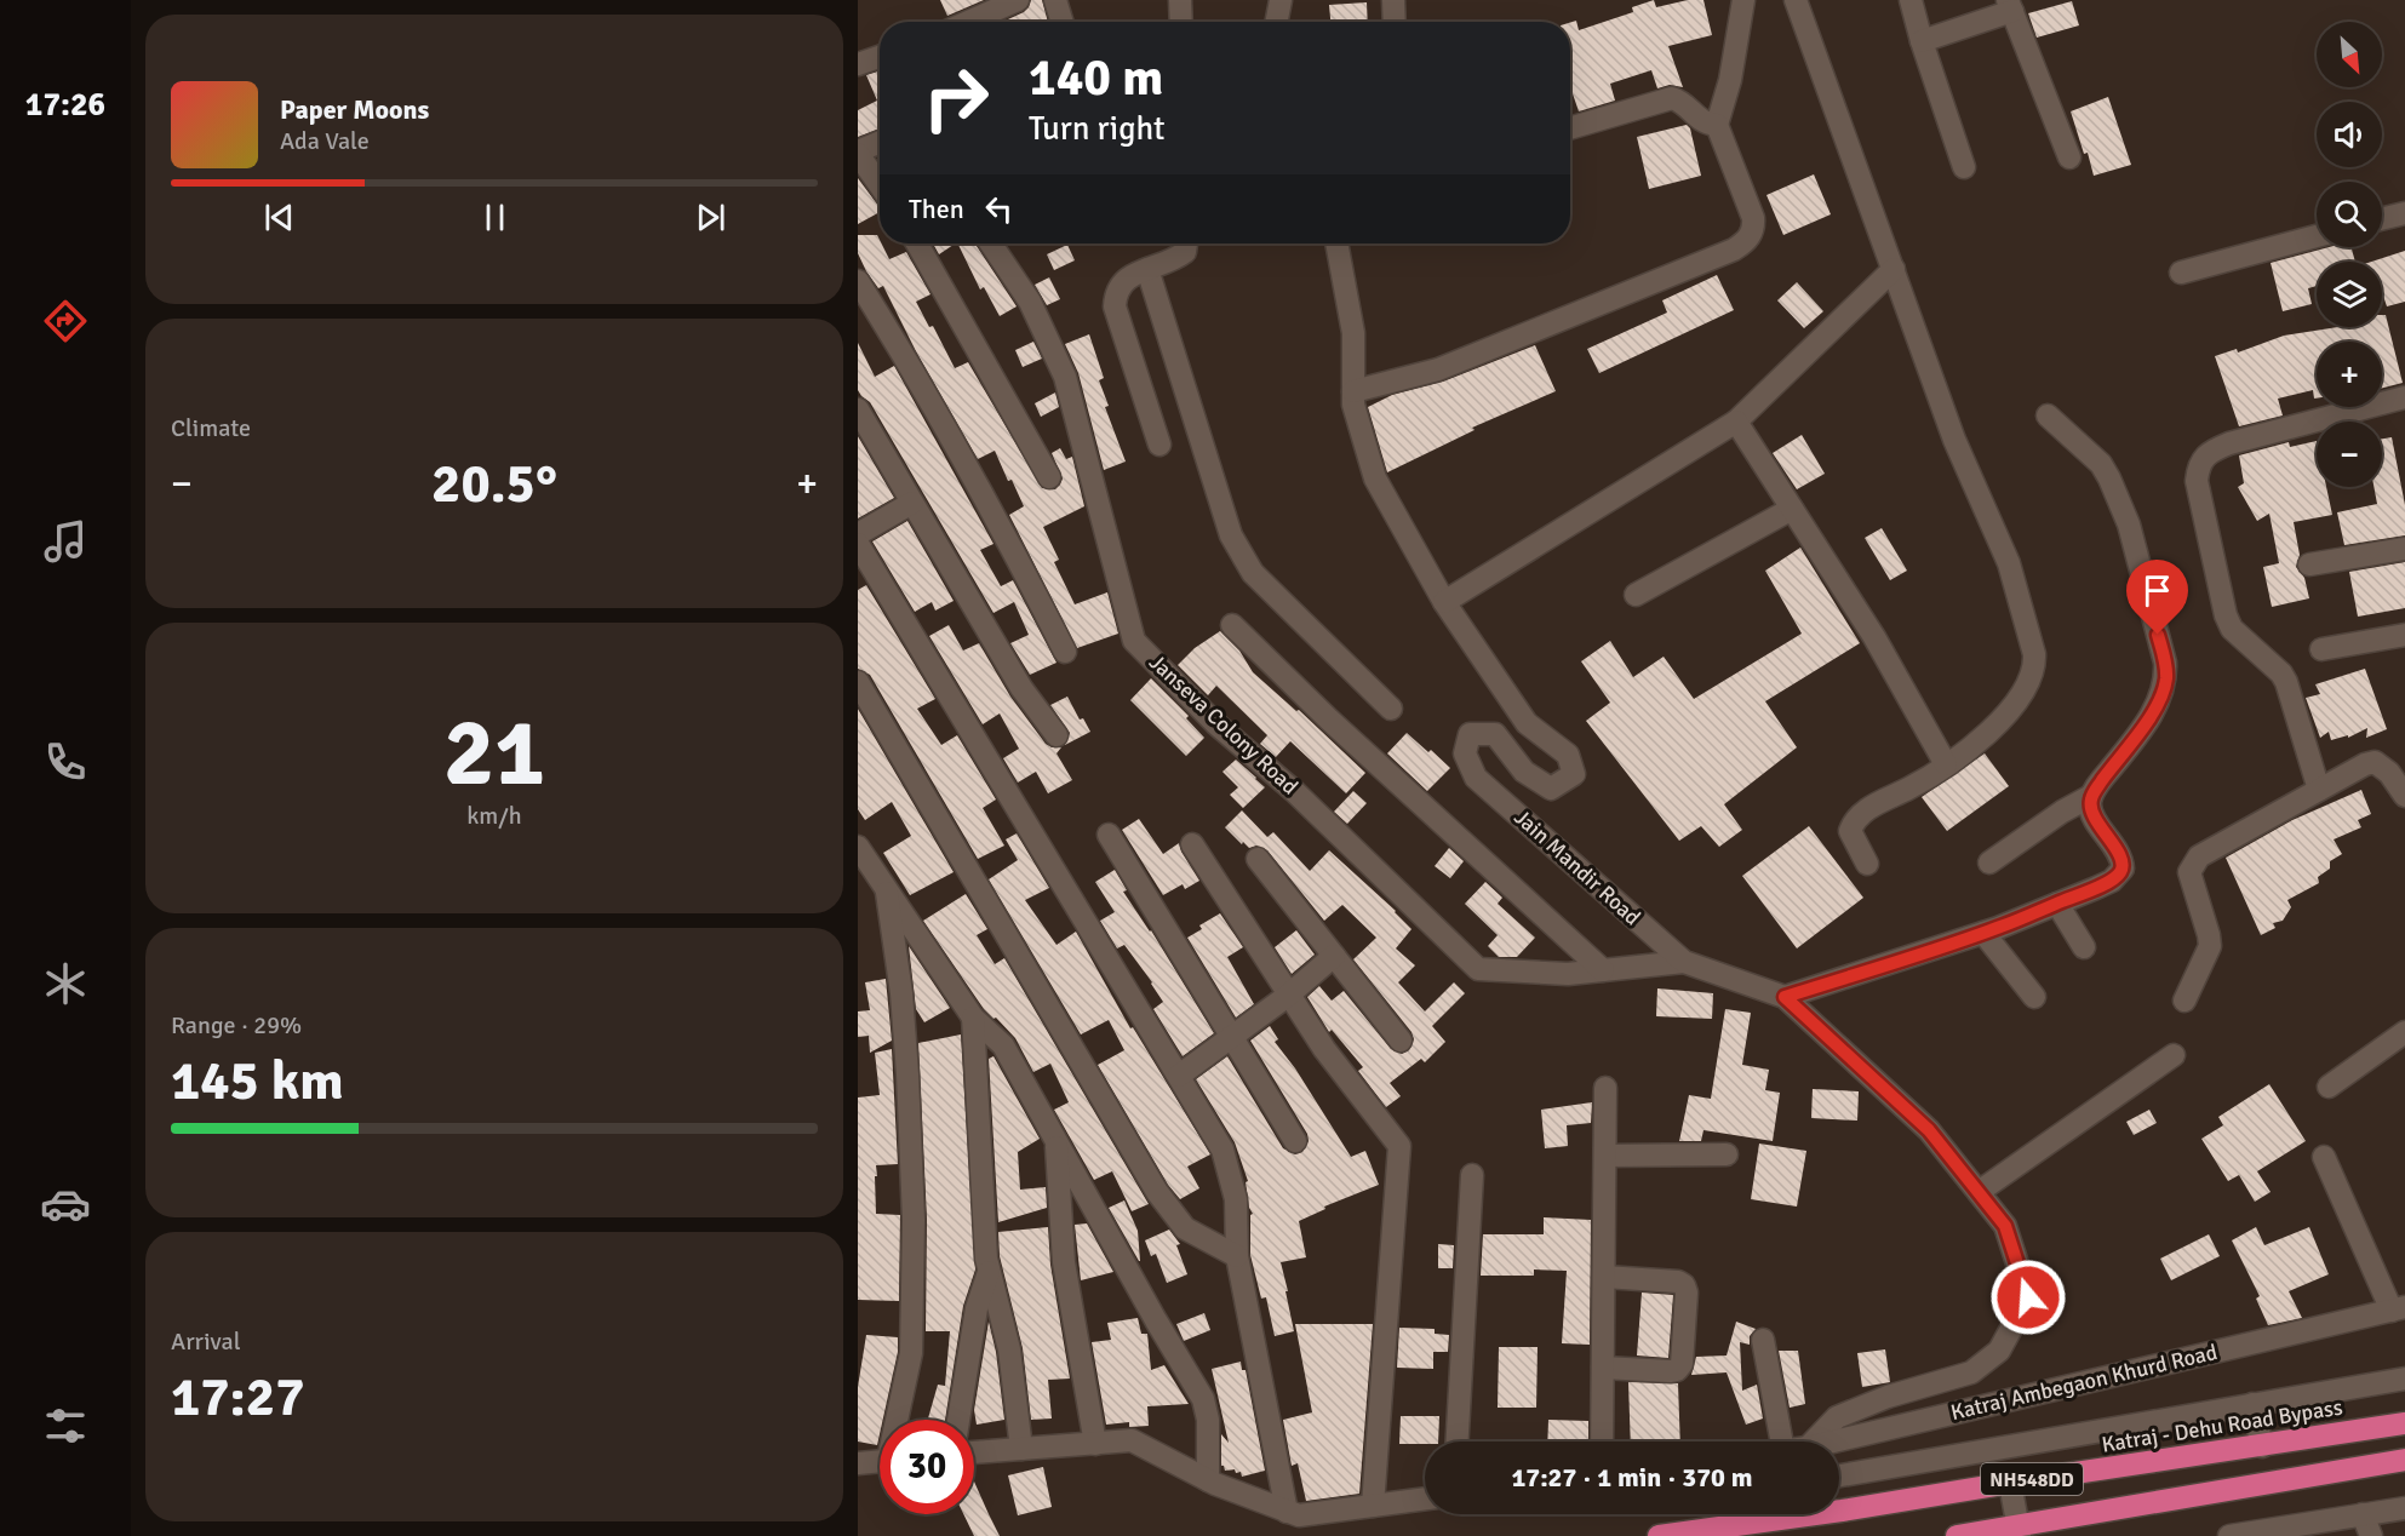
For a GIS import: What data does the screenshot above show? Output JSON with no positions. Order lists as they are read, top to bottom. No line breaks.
{"streets":{"highway":["Katraj - Dehu Road Bypass","NH548DD"],"street":["Janseva Colony Road","Jain Mandir Road","Katraj Ambegaon Khurd Road"]},"crossings":[["Janseva Colony Road","Jain Mandir Road"]],"north":"bottom right","page":{"tabs":"17:26","map_buttons":["+","−"],"turn":["140 m","Turn right"],"song":["Paper Moons","Ada Vale"],"then":"Then","tile":["Climate",["21","km/h"],["Range · 29%","145 km"],["Arrival","17:27"]],"heat":["−","20.5°","+"],"limit":"30","trip":"17:27 · 1 min · 370 m"}}
